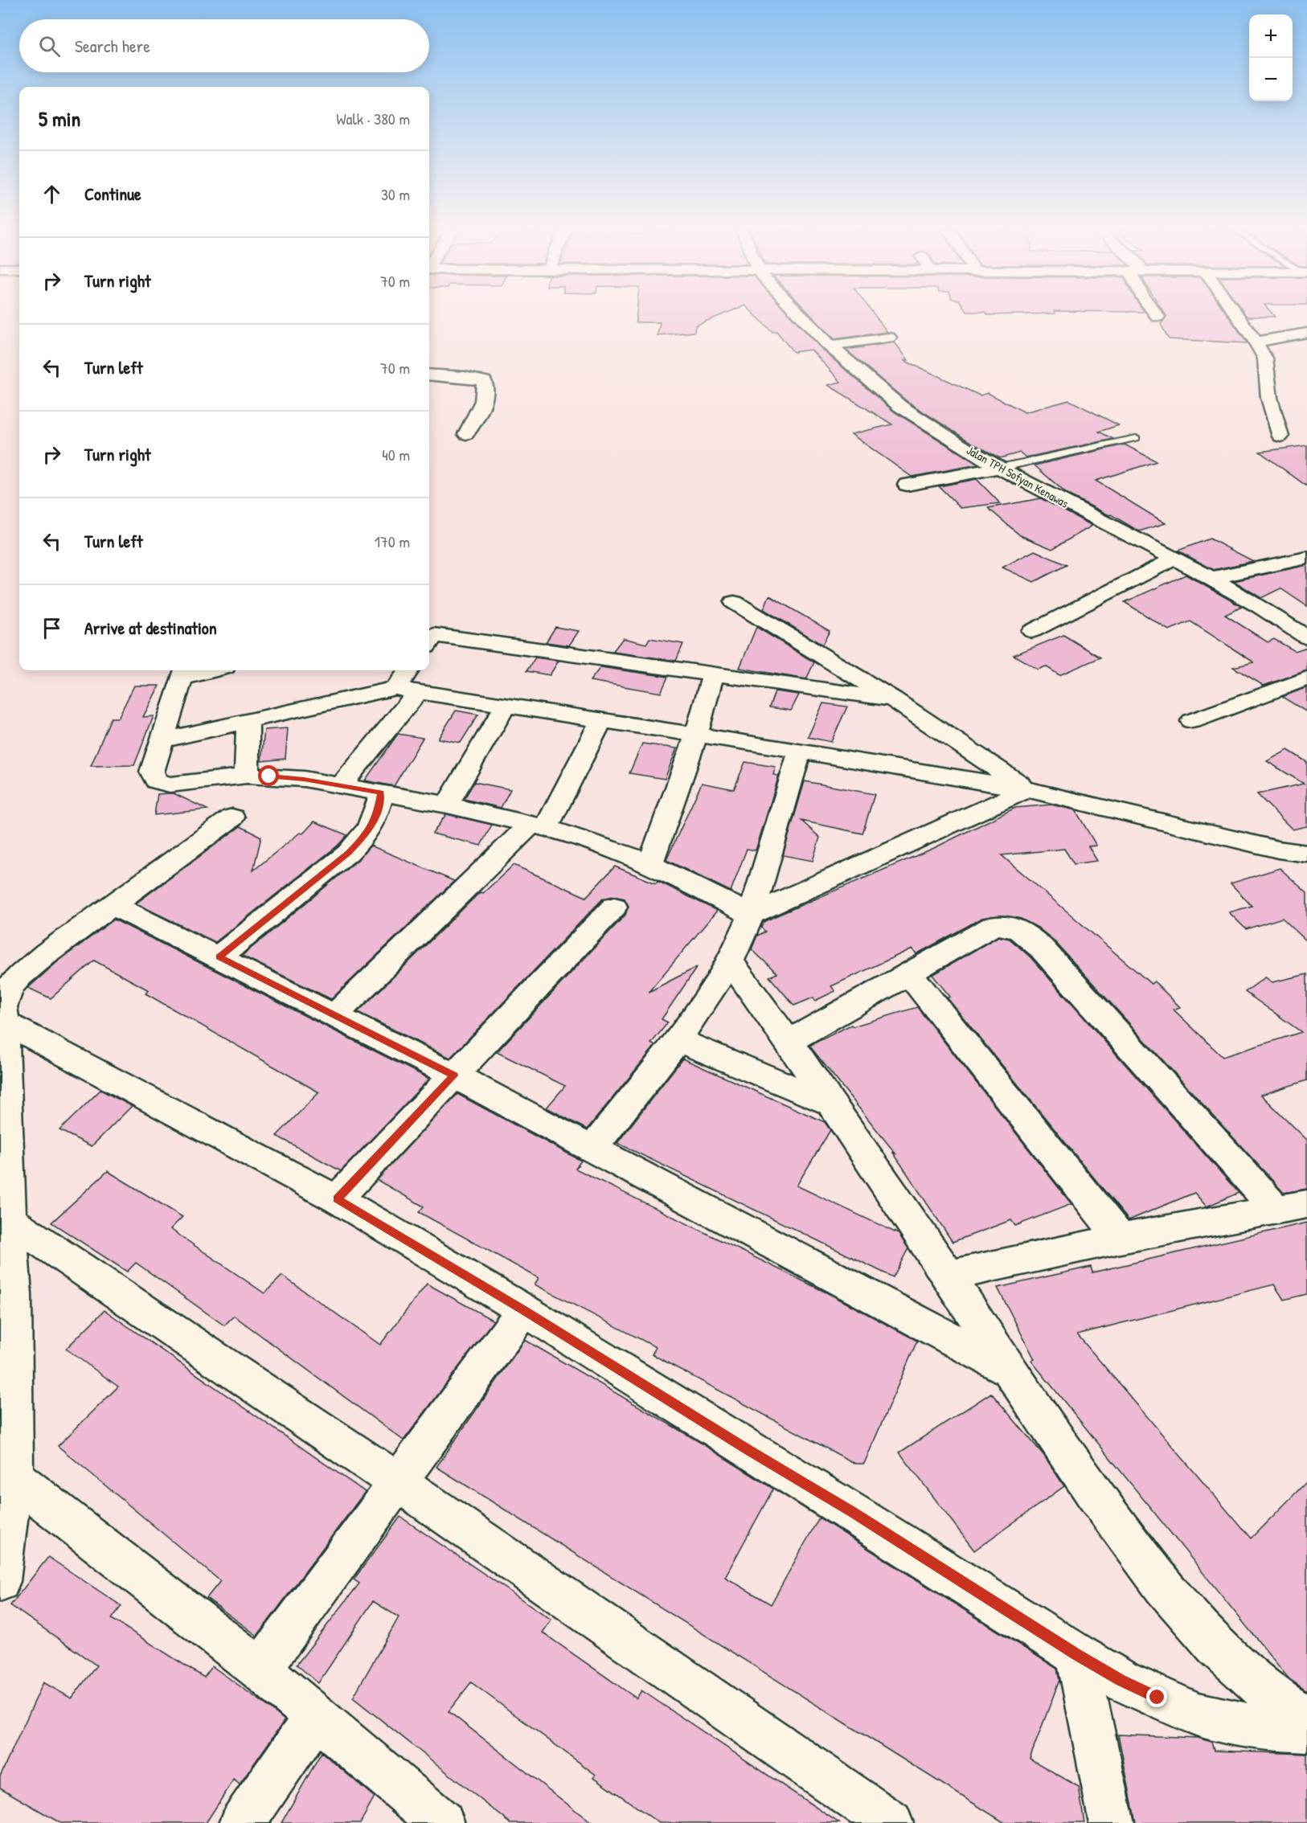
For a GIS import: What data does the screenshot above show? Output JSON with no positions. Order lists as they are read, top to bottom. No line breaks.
{"streets":{"street":["Jalan TPH Sofyan Kenawas"]},"page":{"map_buttons":["+","−"],"search":"Search here","heading":["5 min","Walk · 380 m"],"list":[["Continue","30 m"],["Turn right","70 m"],["Turn left","70 m"],["Turn right","40 m"],["Turn left","170 m"],"Arrive at destination"]}}
